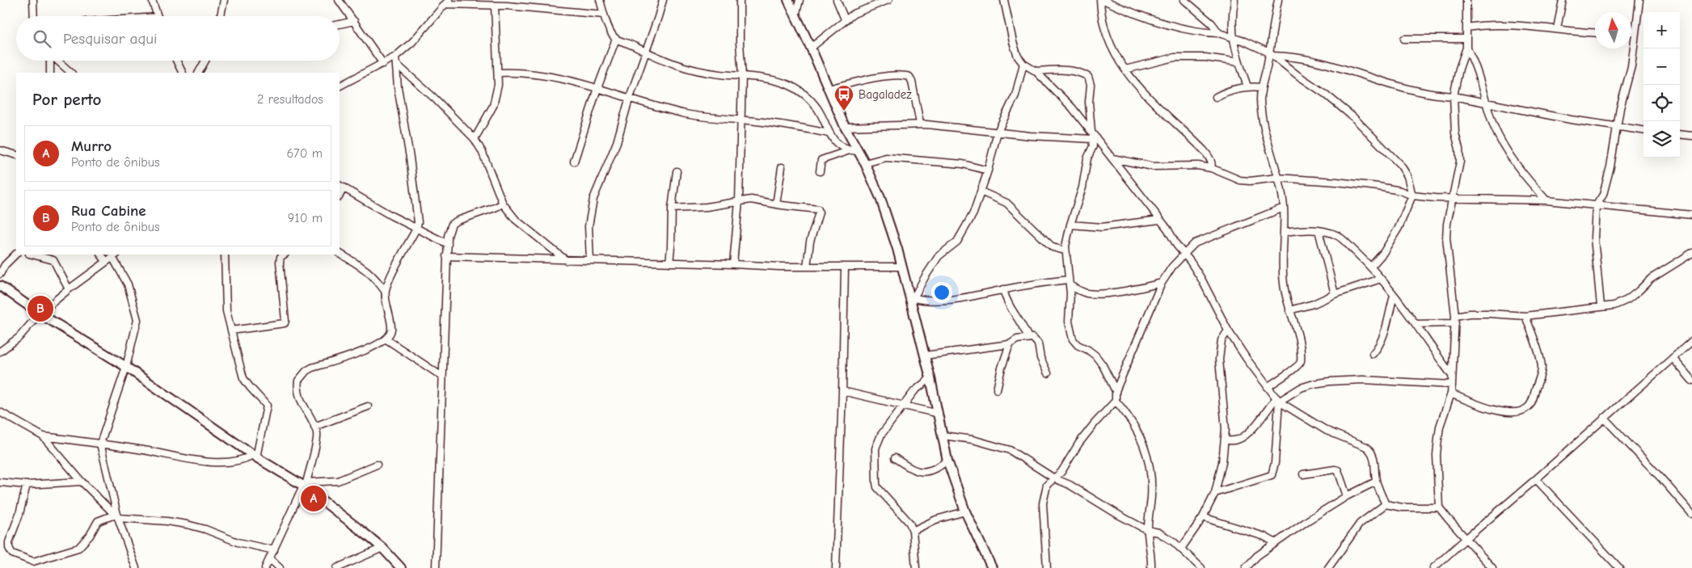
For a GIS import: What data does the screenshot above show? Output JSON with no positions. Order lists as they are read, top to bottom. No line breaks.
{"places":{"bus stop":["Bagaladez"]},"north":"top","page":{"map_buttons":["+","−"],"search":"Pesquisar aqui","heading":["Por perto","2 resultados"],"list":[{"mark":"A","name":"Murro","note":"Ponto de ônibus","value":"670 m"},{"mark":"B","name":"Rua Cabine","note":"Ponto de ônibus","value":"910 m"}],"pins":["B","A"]}}
